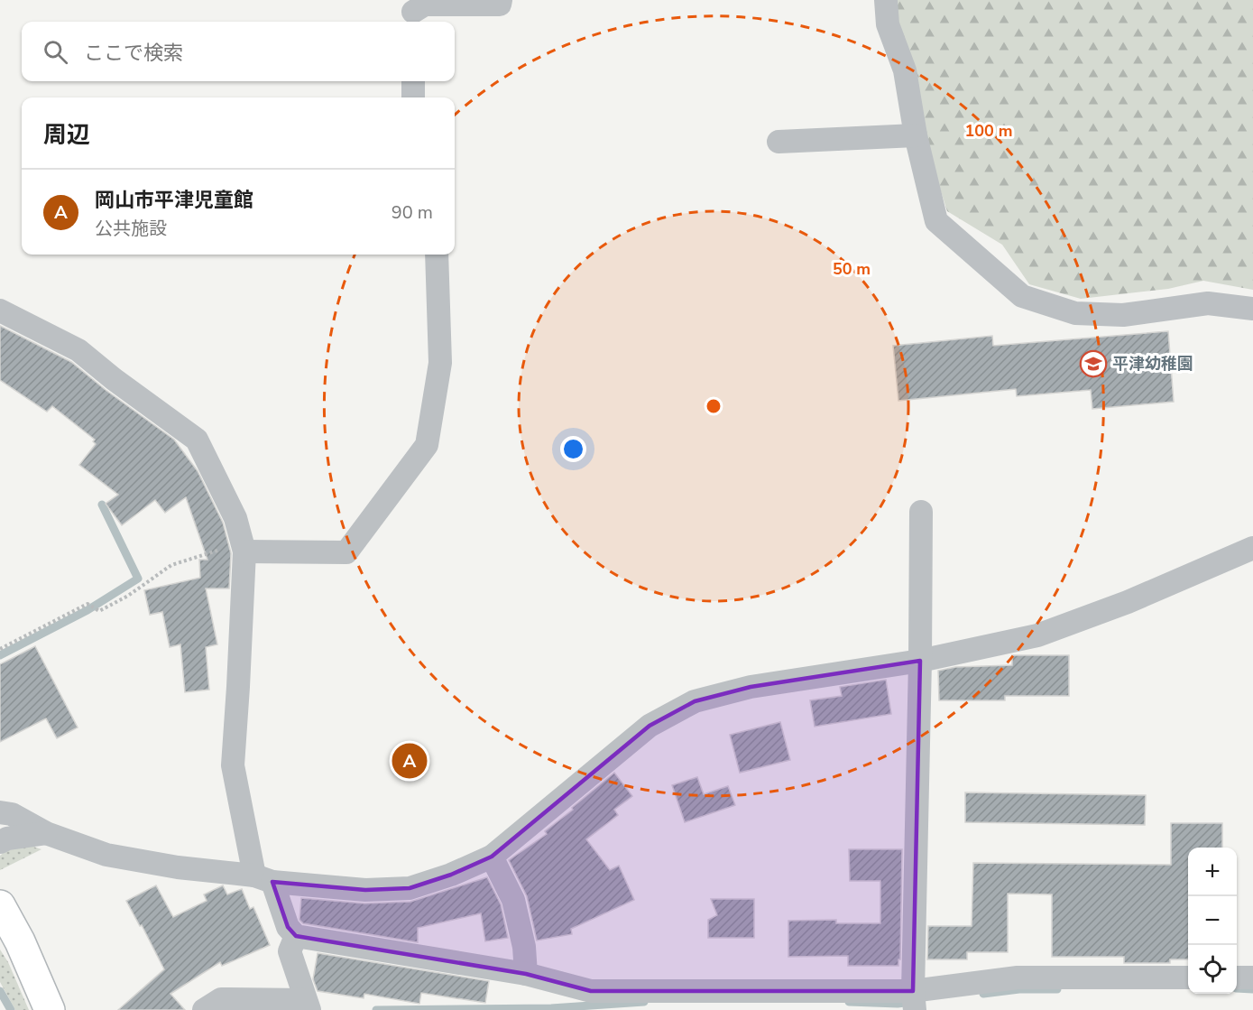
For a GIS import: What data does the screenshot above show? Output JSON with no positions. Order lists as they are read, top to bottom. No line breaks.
{"places":{"school or university":["平津幼稚園"]},"page":{"search":"ここで検索","heading":"周辺","list":[{"mark":"A","name":"岡山市平津児童館","note":"公共施設","value":"90 m"}],"pins":"A","map_buttons":["+","−"]},"rings":["100 m","50 m"]}
